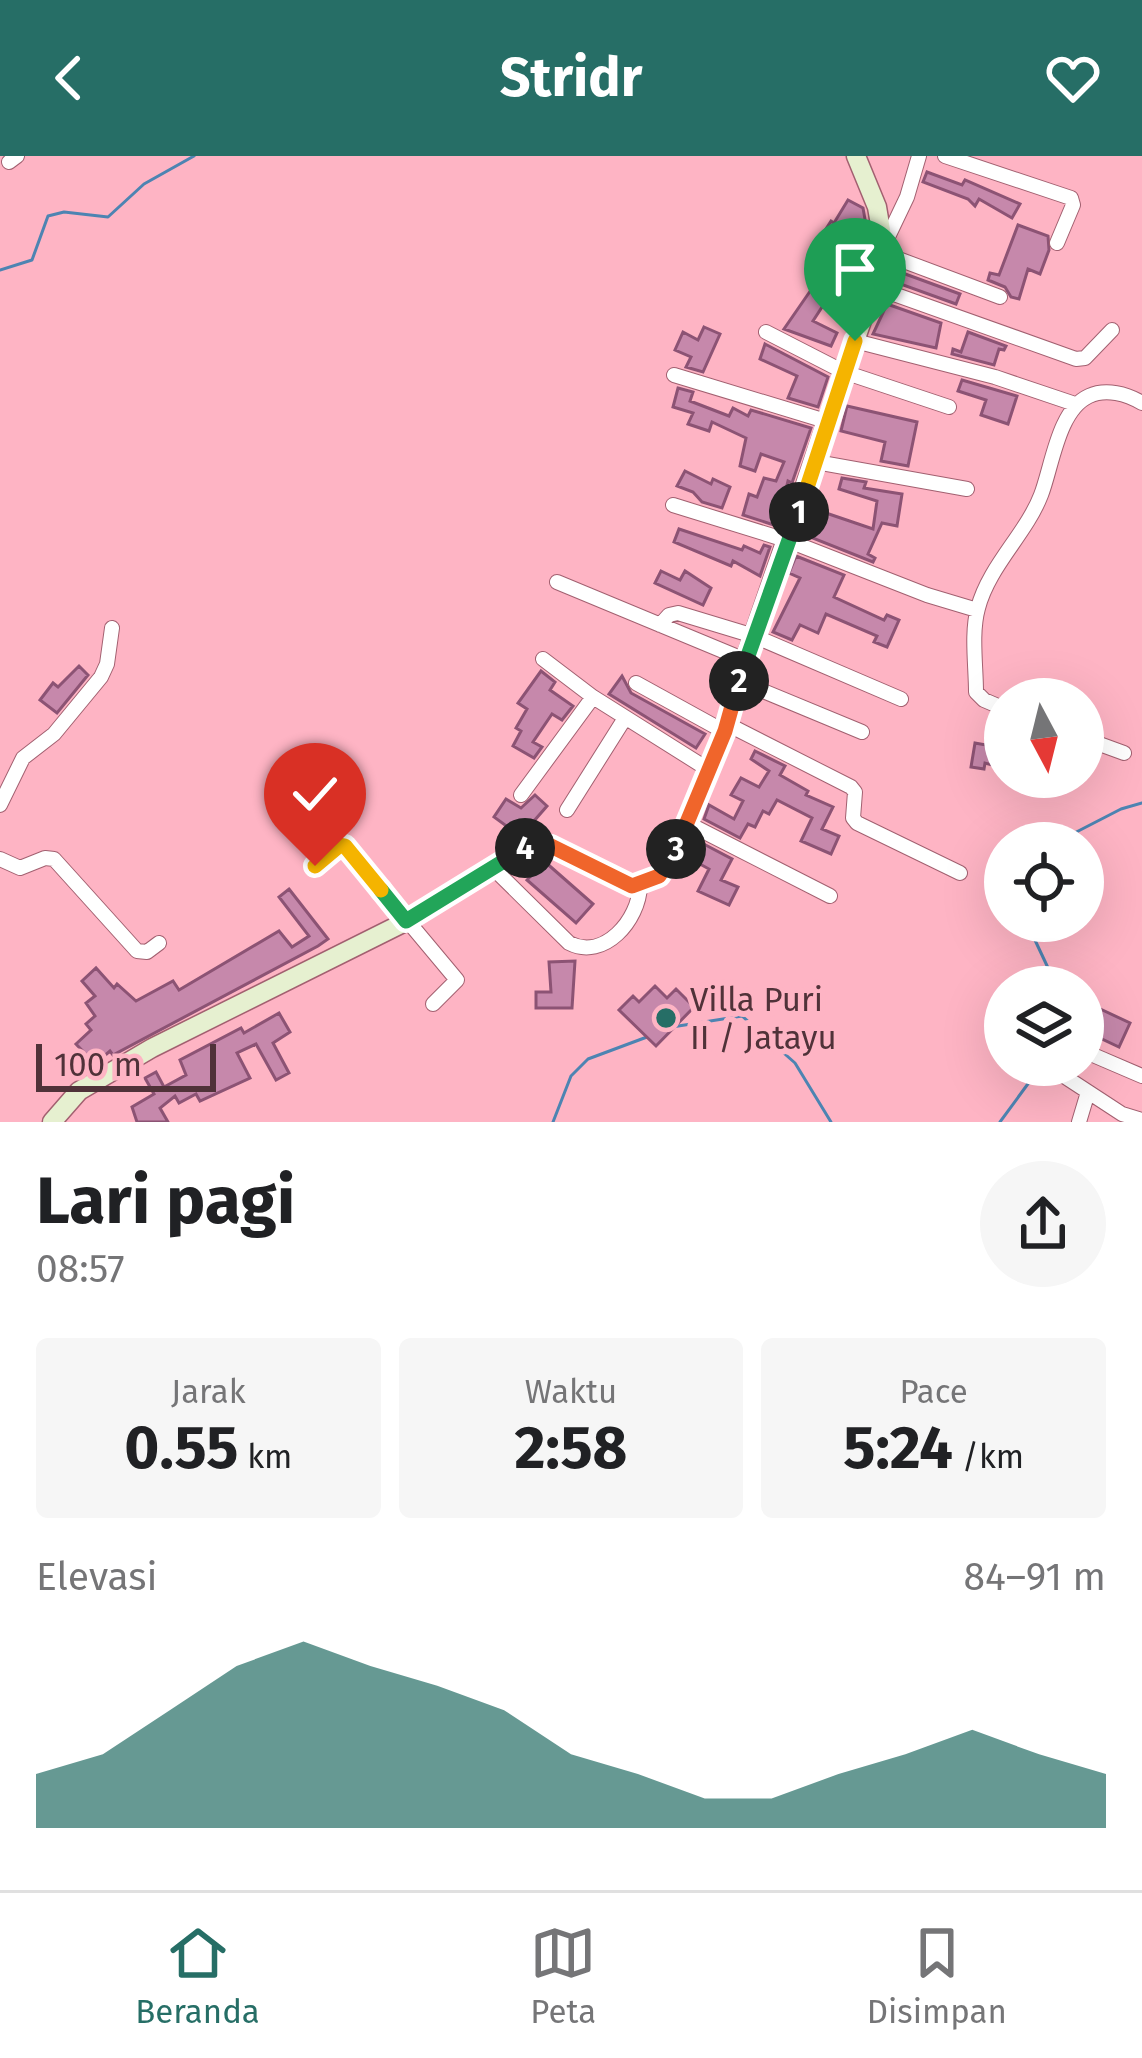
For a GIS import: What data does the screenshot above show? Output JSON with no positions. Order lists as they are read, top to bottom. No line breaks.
{"places":["Villa Puri II / Jatayu"],"scale_bar":"100 m","north":"bottom","page":{"header":"Stridr","pins":["1","2","4","3"],"scale":"100 m","heading":["Lari pagi","08:57"],"stats":[["Jarak","0.55 km"],["Waktu","2:58"],["Pace","5:24 /km"]],"chart":["Elevasi","84–91 m"],"tabs":["Beranda","Peta","Disimpan"]}}
